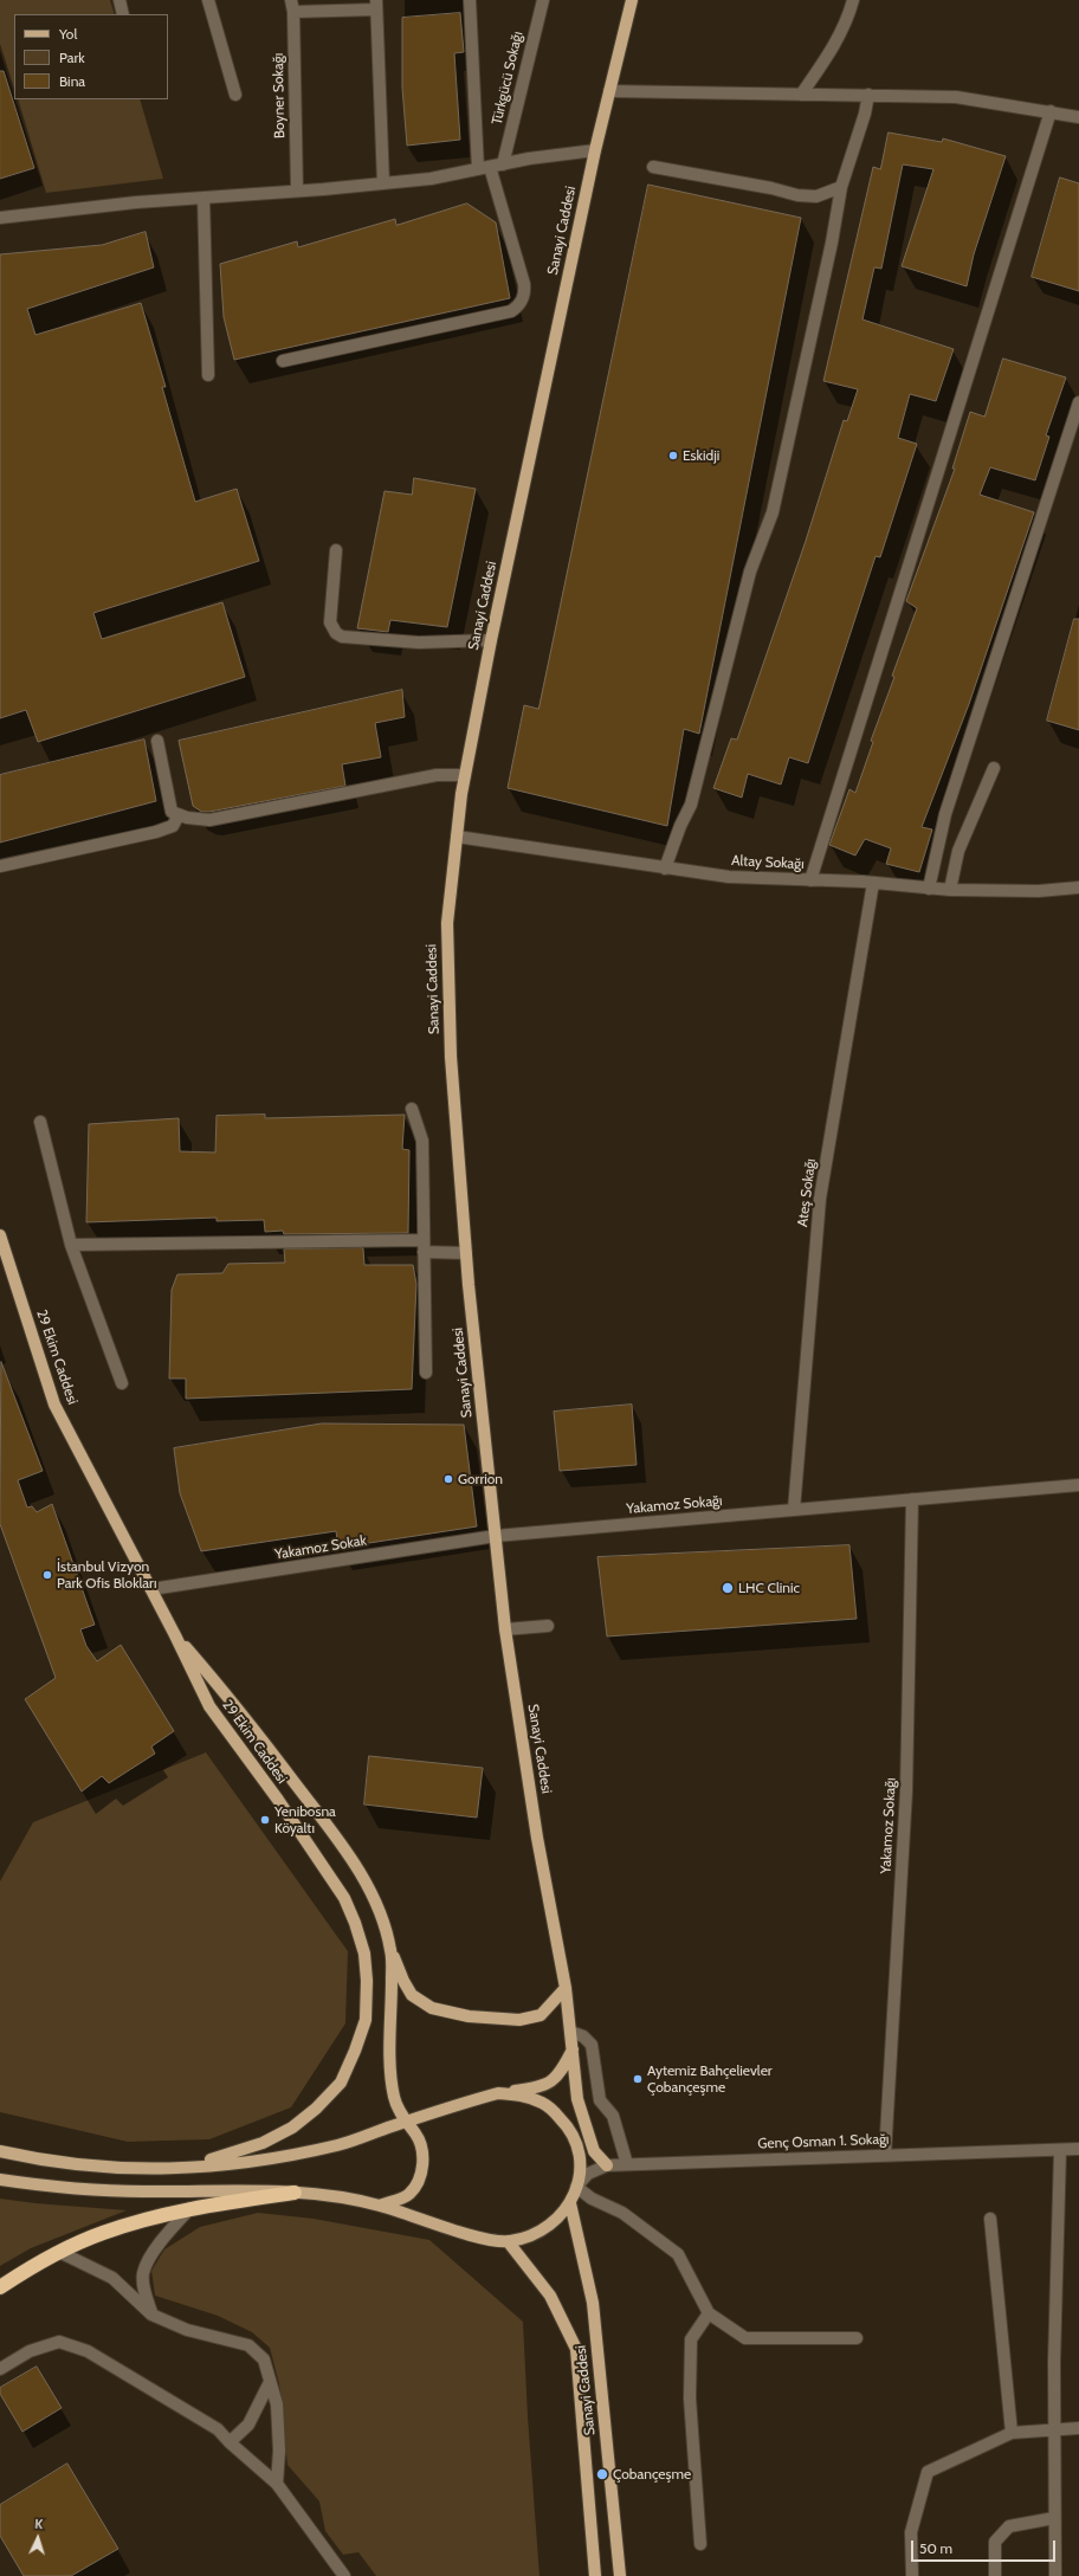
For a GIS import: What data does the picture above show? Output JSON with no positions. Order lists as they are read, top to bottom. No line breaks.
{"streets":{"main road":["Sanayi Caddesi","29 Ekim Caddesi"],"street":["Türkgücü Sokağı","Boyner Sokağı","Altay Sokağı","Ateş Sokağı","Yakamoz Sokağı","Yakamoz Sokak","Genç Osman 1. Sokağı"]},"crossings":[["Sanayi Caddesi","Altay Sokağı"],["Sanayi Caddesi","Yakamoz Sokağı"],["Sanayi Caddesi","Yakamoz Sokak"],["Sanayi Caddesi","Genç Osman 1. Sokağı"],["Altay Sokağı","Ateş Sokağı"],["Ateş Sokağı","Yakamoz Sokağı"],["29 Ekim Caddesi","Yakamoz Sokak"],["Yakamoz Sokağı","Yakamoz Sokak"],["Yakamoz Sokağı","Genç Osman 1. Sokağı"]],"places":["Eskidji","Gorrion","İstanbul Vizyon Park Ofis Blokları","LHC Clinic","Yenibosna Köyaltı","Aytemiz Bahçelievler Çobançeşme","Çobançeşme"],"legend":["Yol","Park","Bina"],"scale_bar":"50 m","north":"top"}
